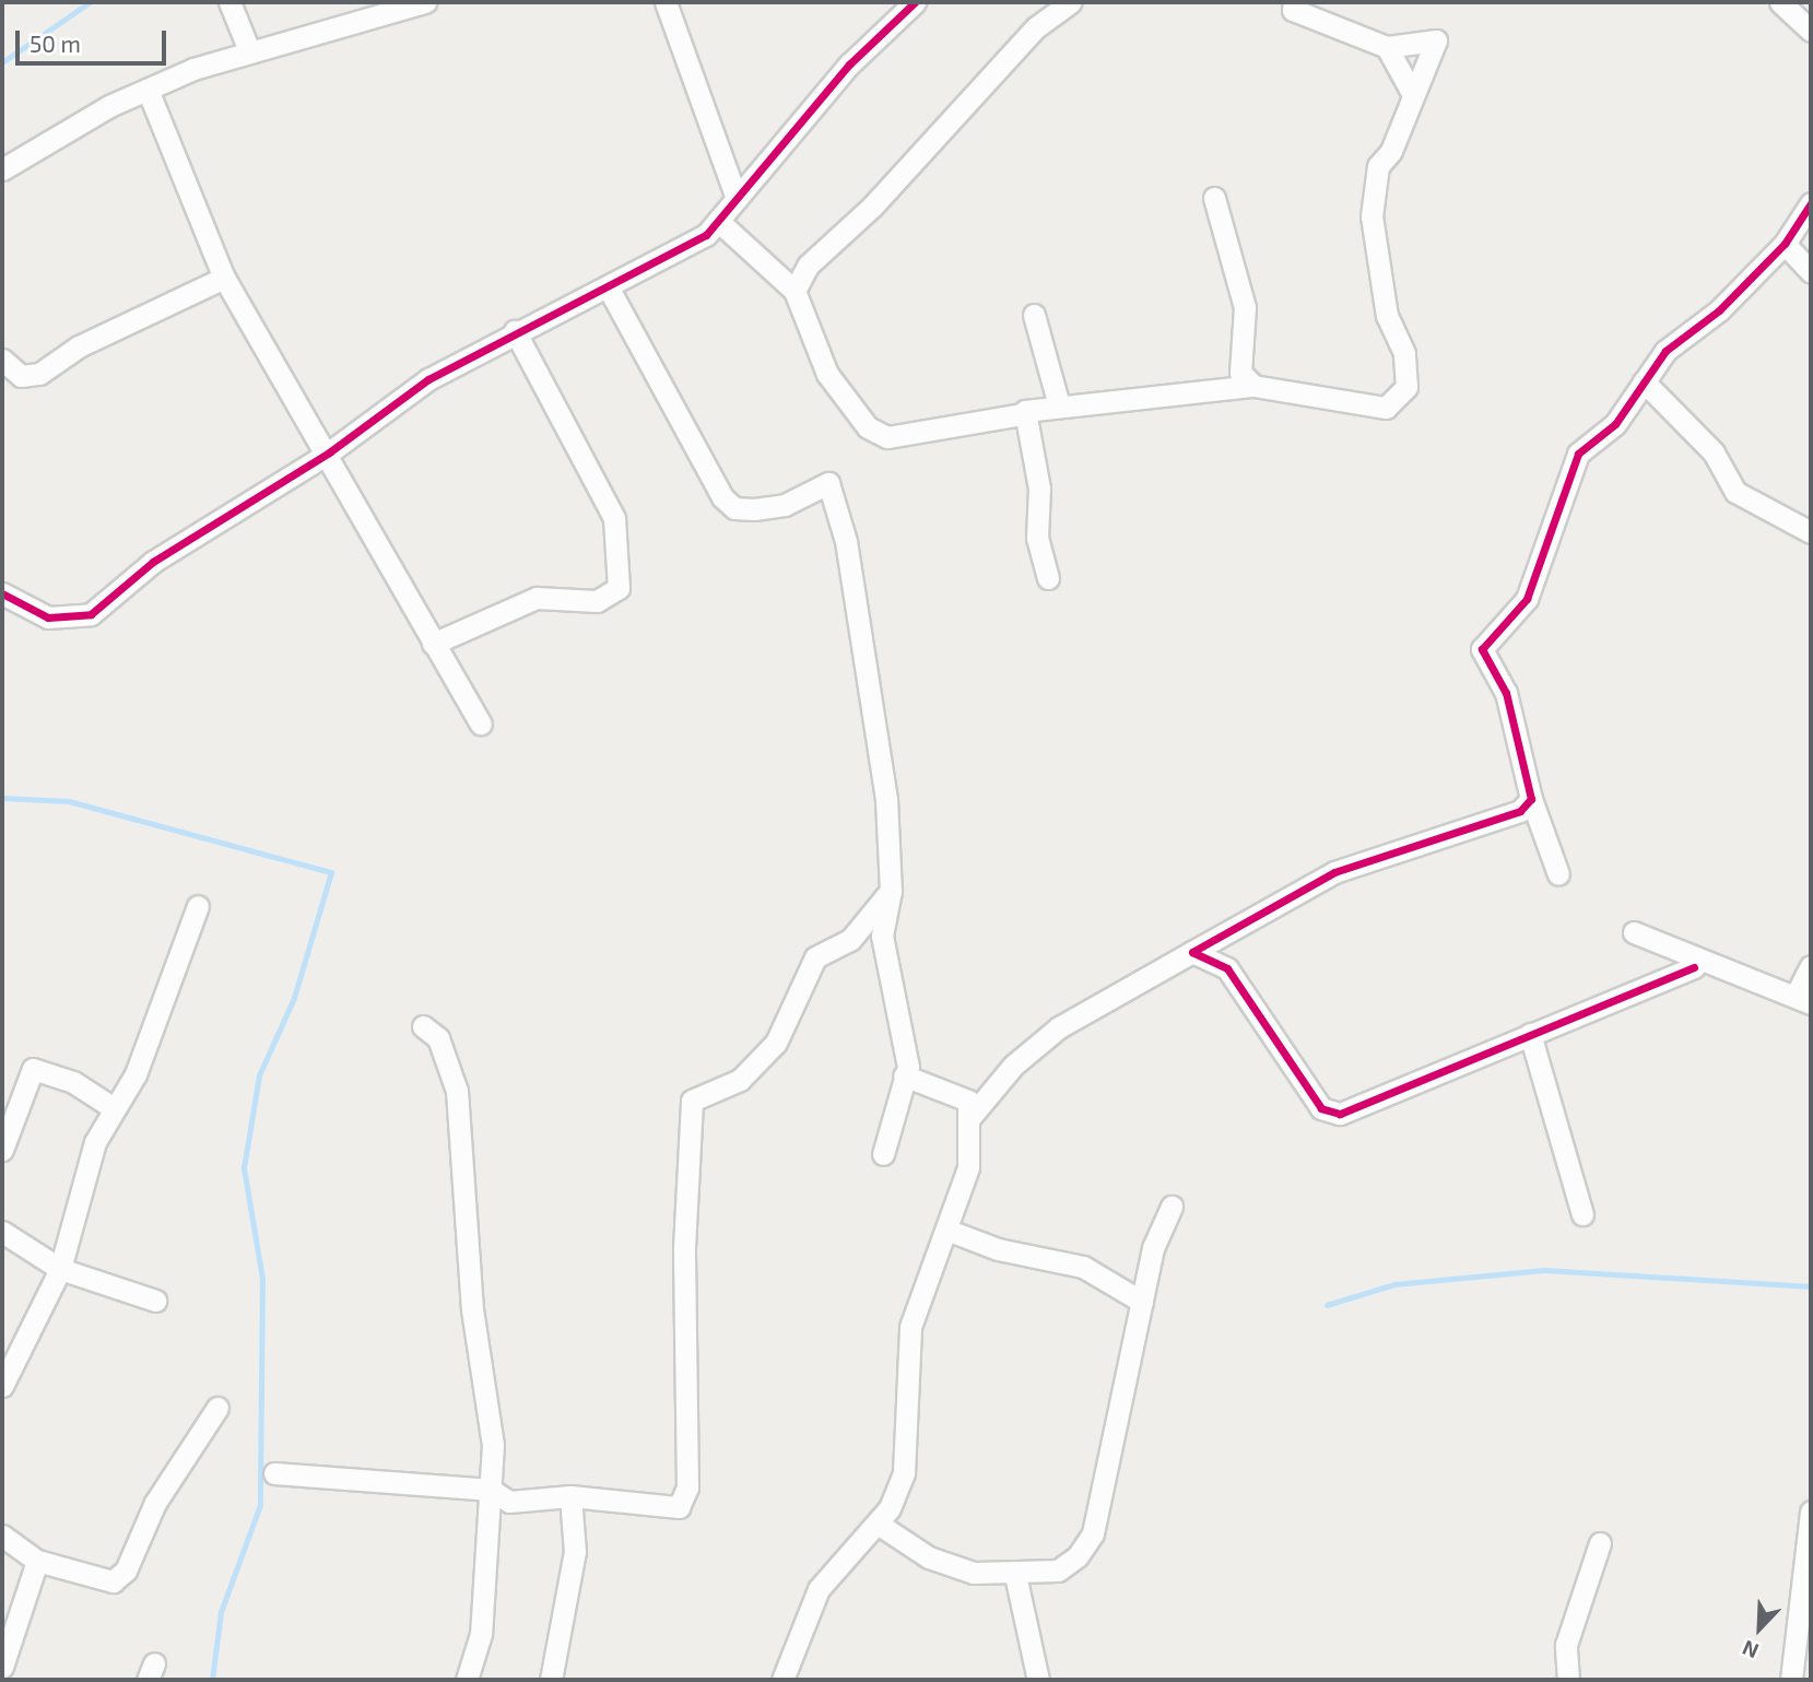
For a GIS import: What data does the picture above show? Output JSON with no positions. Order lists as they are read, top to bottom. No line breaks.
{"scale_bar":"50 m","north":"bottom left"}
